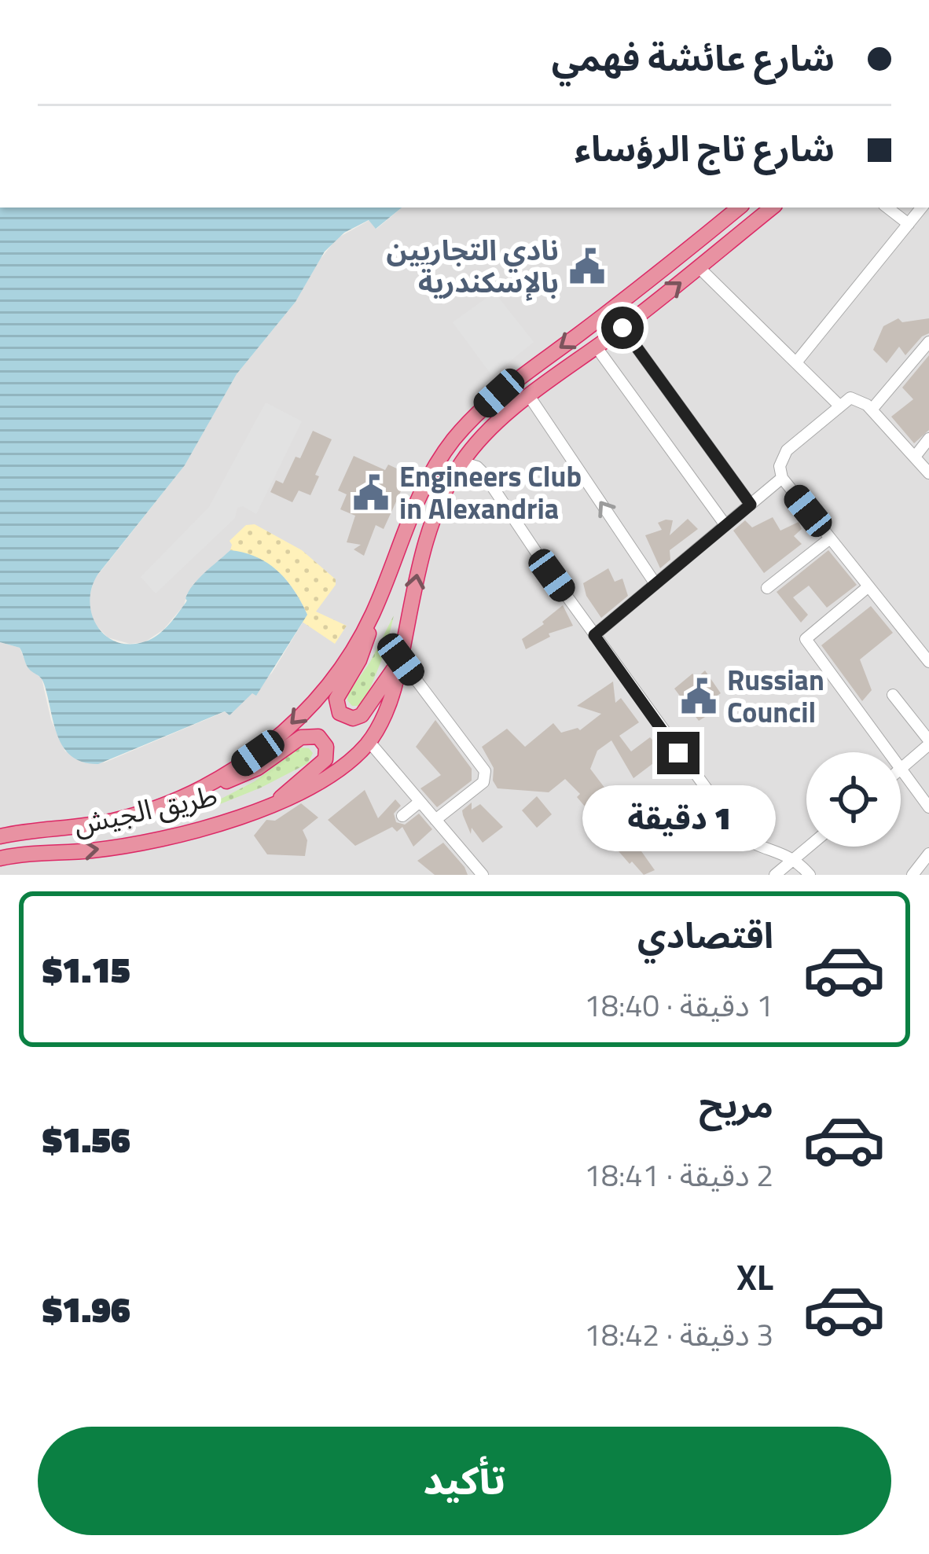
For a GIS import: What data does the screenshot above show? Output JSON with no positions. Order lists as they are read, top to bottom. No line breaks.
{"streets":{"highway":["طريق الجيش"]},"places":{"public building":["نادي التجاريين بالإسكندرية","Engineers Club in Alexandria","Russian Council"]},"page":{"banner":["شارع عائشة فهمي","شارع تاج الرؤساء"],"bubble":"1 دقيقة","list":[{"name":"اقتصادي","note":"1 دقيقة · 18:40","value":"$1.15"},{"name":"مريح","note":"2 دقيقة · 18:41","value":"$1.56"},{"name":"XL","note":"3 دقيقة · 18:42","value":"$1.96"}],"buttons":"تأكيد"}}
